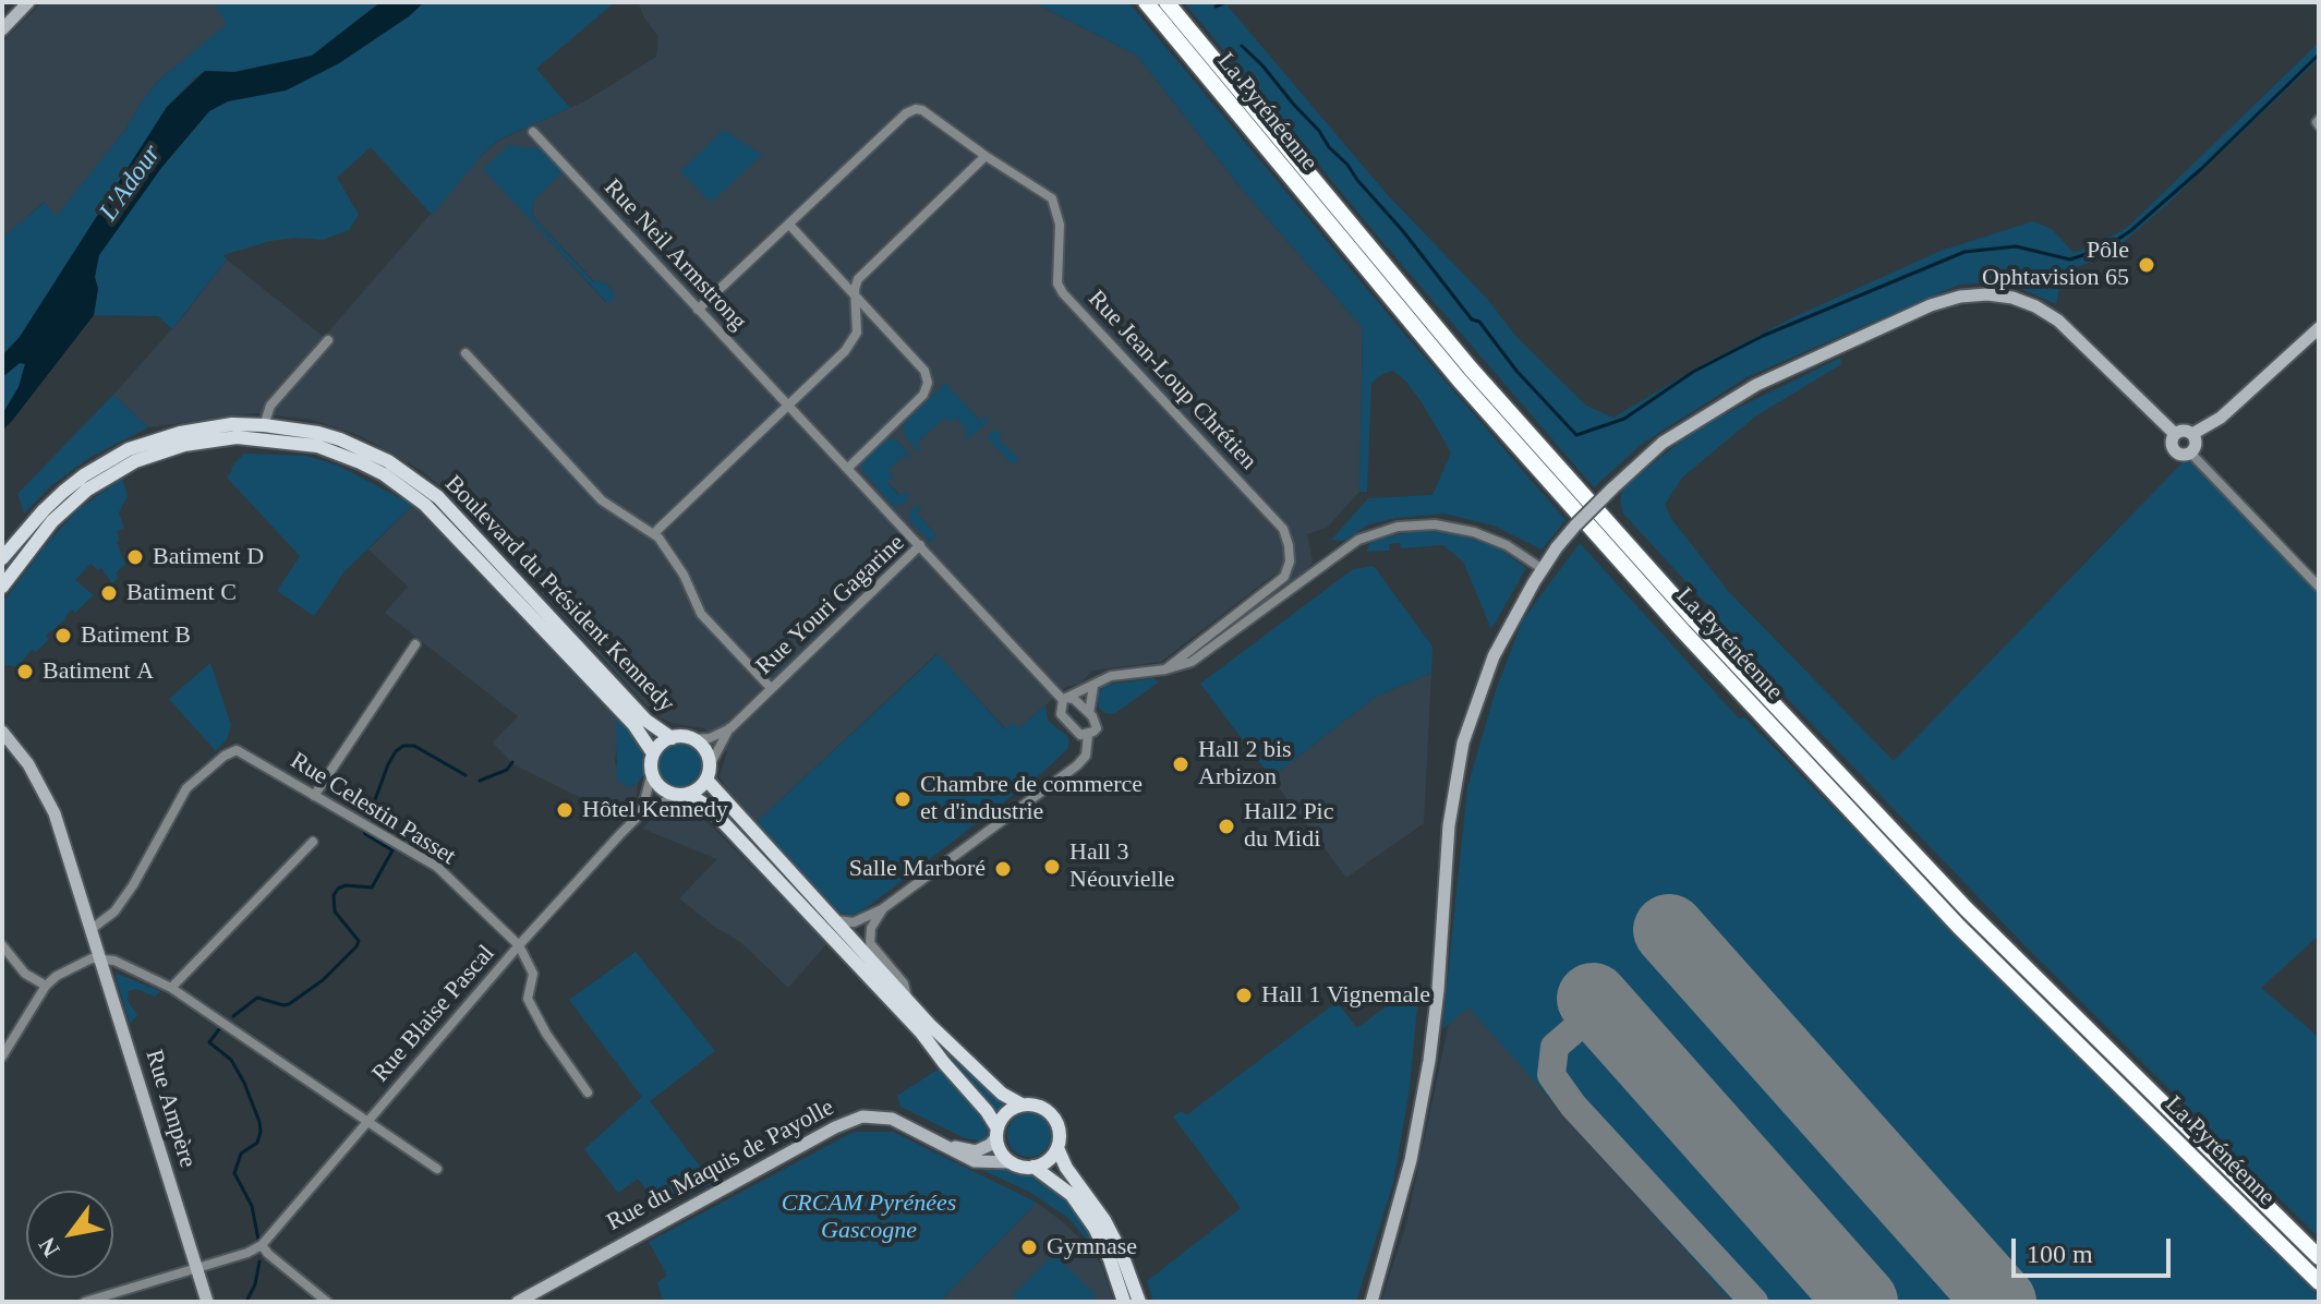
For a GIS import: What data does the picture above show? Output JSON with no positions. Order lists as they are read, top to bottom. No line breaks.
{"streets":{"highway":["La Pyrénéenne"],"main road":["Boulevard du Président Kennedy"],"street":["Rue Neil Armstrong","Rue Jean-Loup Chrétien","Rue Youri Gagarine","Rue Celestin Passet","Rue Blaise Pascal","Rue Ampère","Rue du Maquis de Payolle"]},"crossings":[["Rue Neil Armstrong","Rue Youri Gagarine"],["Boulevard du Président Kennedy","Rue Youri Gagarine"],["Boulevard du Président Kennedy","Rue Blaise Pascal"],["Rue Youri Gagarine","Rue Blaise Pascal"],["Rue Celestin Passet","Rue Blaise Pascal"],["Rue Celestin Passet","Rue Ampère"]],"water":["L'Adour"],"parks":["CRCAM Pyrénées Gascogne"],"places":["Pôle Ophtavision 65","Batiment D","Batiment C","Batiment B","Batiment A","Hall 2 bis Arbizon","Chambre de commerce et d'industrie","Hôtel Kennedy","Hall2 Pic du Midi","Hall 3 Néouvielle","Salle Marboré","Hall 1 Vignemale","Gymnase"],"scale_bar":"100 m","north":"bottom left"}
